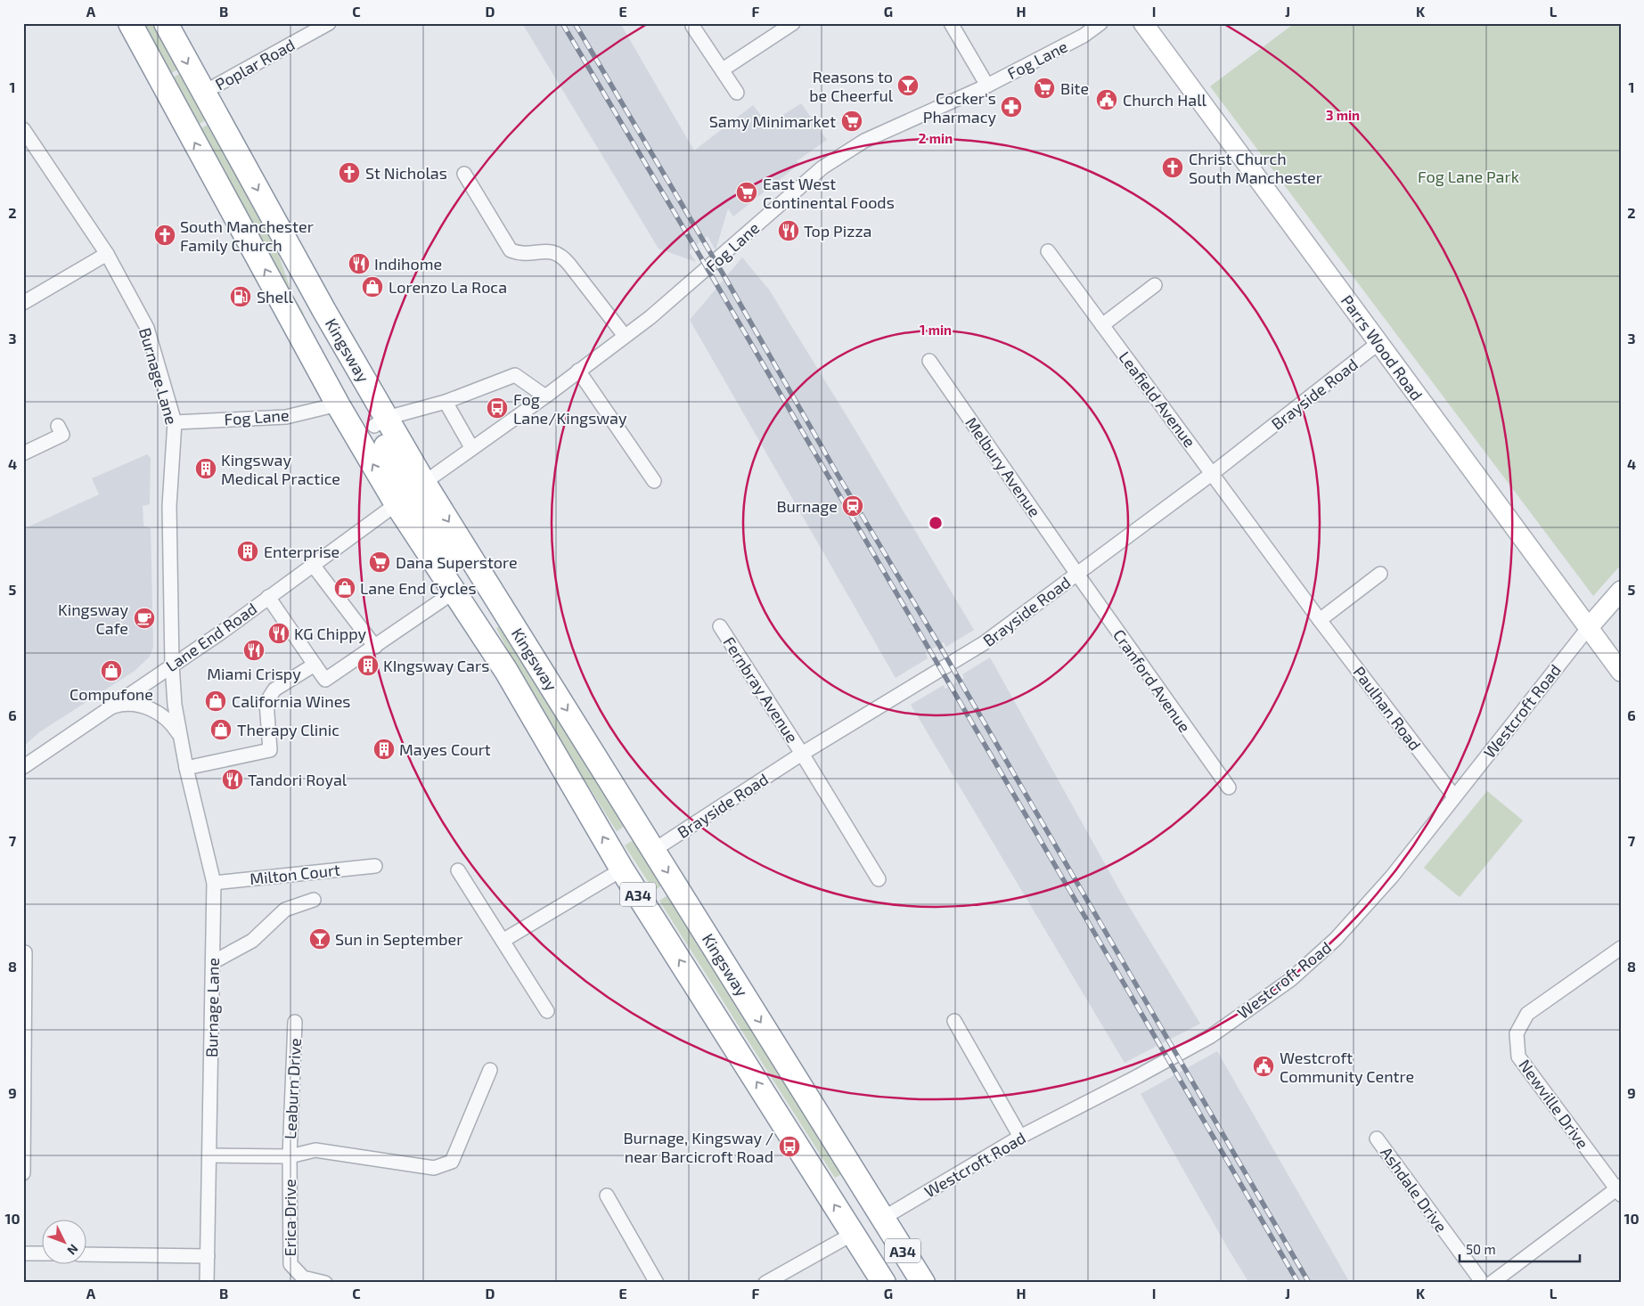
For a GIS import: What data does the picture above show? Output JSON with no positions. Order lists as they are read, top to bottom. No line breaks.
{"streets":{"highway":["Kingsway","A34"],"street":["Fog Lane","Poplar Road","Parrs Wood Road","Burnage Lane","Brayside Road","Leafield Avenue","Melbury Avenue","Lane End Road","Cranford Avenue","Fernbray Avenue","Paulhan Road","Westcroft Road","Milton Court","Leaburn Drive","Newville Drive","Ashdale Drive","Erica Drive"]},"crossings":[["Fog Lane","Kingsway"],["Fog Lane","Burnage Lane"],["Fog Lane","Lane End Road"],["Poplar Road","Kingsway"],["Parrs Wood Road","Brayside Road"],["Parrs Wood Road","Westcroft Road"],["Kingsway","Brayside Road"],["Kingsway","Lane End Road"],["Kingsway","Westcroft Road"],["Burnage Lane","Lane End Road"],["Burnage Lane","Milton Court"],["Brayside Road","Leafield Avenue"],["Brayside Road","Melbury Avenue"],["Brayside Road","Cranford Avenue"],["Brayside Road","Fernbray Avenue"],["Brayside Road","Paulhan Road"],["Leafield Avenue","Paulhan Road"],["Melbury Avenue","Cranford Avenue"],["Paulhan Road","Westcroft Road"],["Leaburn Drive","Erica Drive"]],"parks":["Fog Lane Park"],"places":{"bar":["Reasons to be Cheerful","Sun in September"],"supermarket":["Bite","Samy Minimarket","East West Continental Foods","Dana Superstore"],"public building":["Church Hall","Westcroft Community Centre"],"pharmacy":["Cocker's Pharmacy"],"church":["Christ Church South Manchester","St Nicholas","South Manchester Family Church"],"restaurant":["Top Pizza","Indihome","KG Chippy","Miami Crispy","Tandori Royal"],"shop":["Lorenzo La Roca","Lane End Cycles","Compufone","California Wines","Therapy Clinic"],"fuel station":["Shell"],"bus stop":["Fog Lane/Kingsway","Burnage, Kingsway / near Barcicroft Road"],"building":["Kingsway Medical Practice","Enterprise","KIngsway Cars","Mayes Court"],"station":["Burnage"],"cafe":["Kingsway Cafe"]},"scale_bar":"50 m","north":"bottom right","grid":{"columns":["A","B","C","D","E","F","G","H","I","J","K","L"],"rows":["1","2","3","4","5","6","7","8","9","10"]},"rings":["3 min","2 min","1 min"]}
